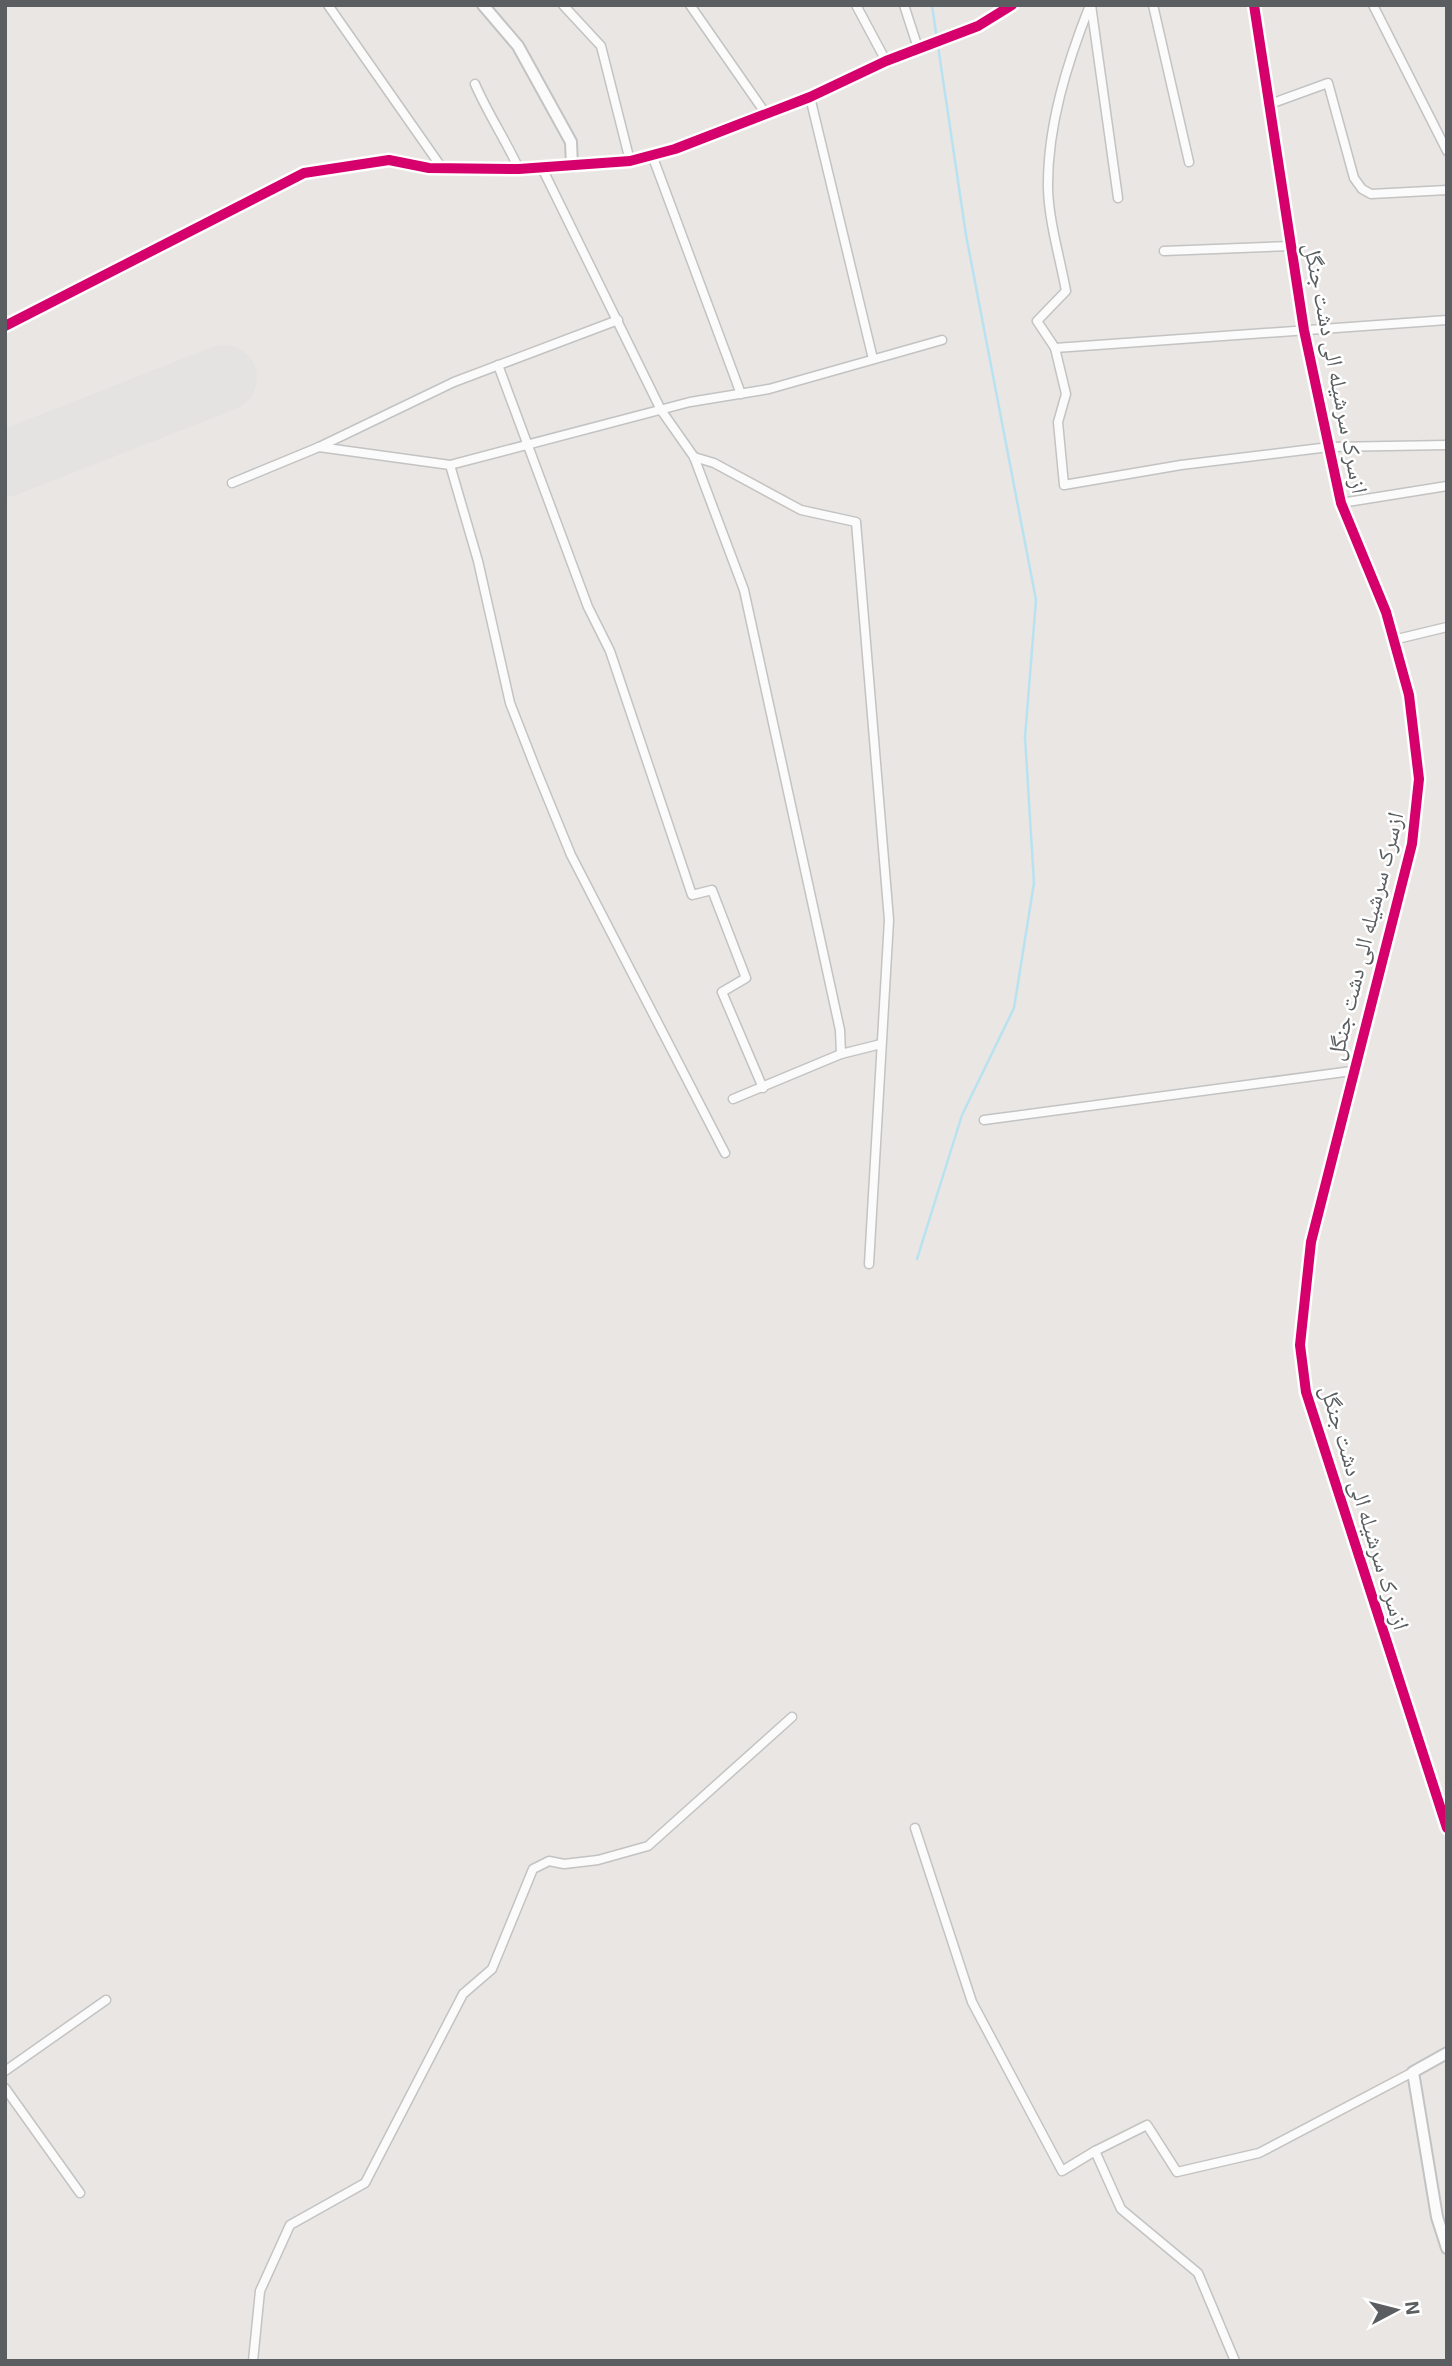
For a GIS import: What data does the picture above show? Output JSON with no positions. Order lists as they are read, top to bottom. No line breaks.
{"streets":{"street":["ازسرک سرشیله الی دشت جنگل"]},"north":"right"}
